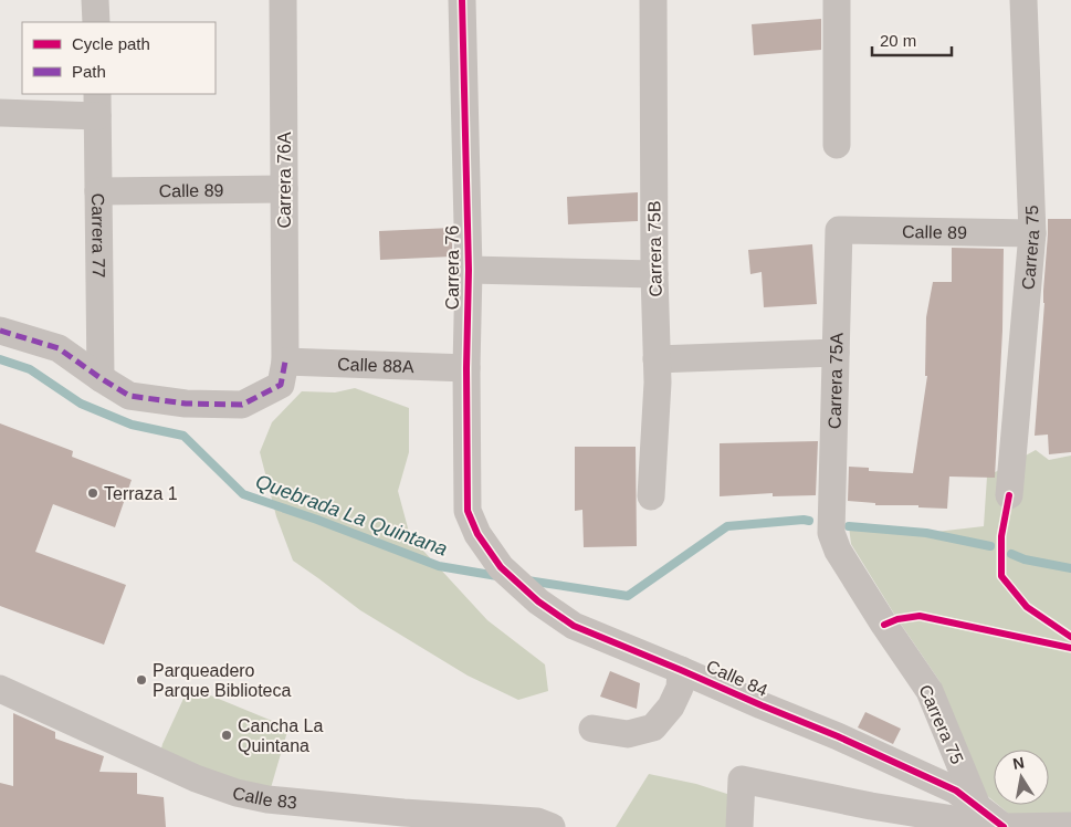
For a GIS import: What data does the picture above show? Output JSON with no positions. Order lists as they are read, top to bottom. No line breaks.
{"streets":{"street":["Carrera 76A","Calle 89","Carrera 77","Carrera 75","Carrera 75B","Carrera 76","Calle 88A","Carrera 75A","Calle 84","Calle 83"]},"crossings":[["Carrera 76A","Calle 89"],["Carrera 76A","Carrera 77"],["Carrera 76A","Calle 88A"],["Calle 89","Carrera 77"],["Calle 89","Carrera 75"],["Calle 89","Carrera 75A"],["Carrera 75","Carrera 75A"],["Carrera 75","Calle 84"],["Carrera 76","Calle 88A"],["Carrera 76","Calle 84"]],"water":["Quebrada La Quintana"],"places":["Terraza 1","Parqueadero Parque Biblioteca","Cancha La Quintana"],"legend":["Cycle path","Path"],"scale_bar":"20 m","north":"top"}
